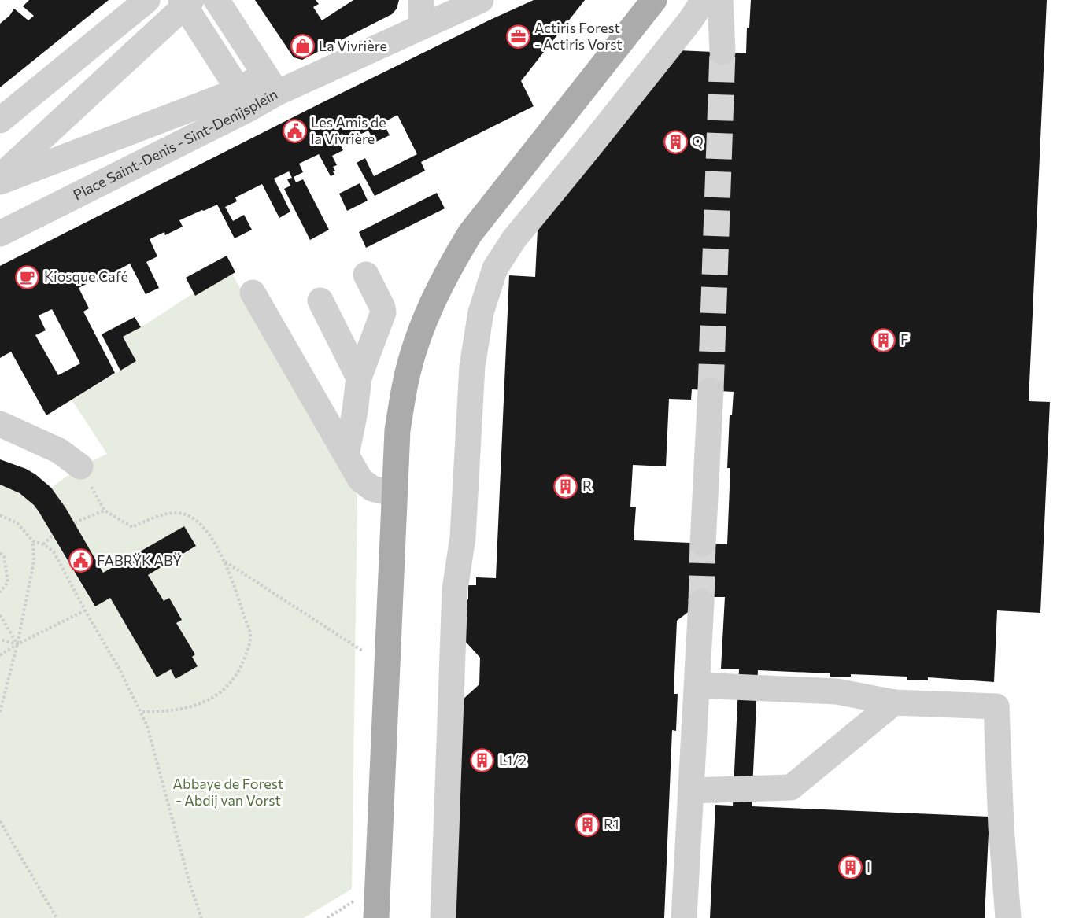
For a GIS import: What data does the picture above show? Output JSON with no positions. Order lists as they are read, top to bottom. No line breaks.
{"streets":{"street":["Place Saint-Denis - Sint-Denijsplein"]},"parks":["Abbaye de Forest - Abdij van Vorst"],"places":{"office":["Actiris Forest - Actiris Vorst"],"shop":["La Vivrière"],"public building":["Les Amis de la Vivrière","FABRŸK ABŸ"],"building":["Q","F","R","L1/2","R1","I"],"cafe":["Kiosque Café"]}}
